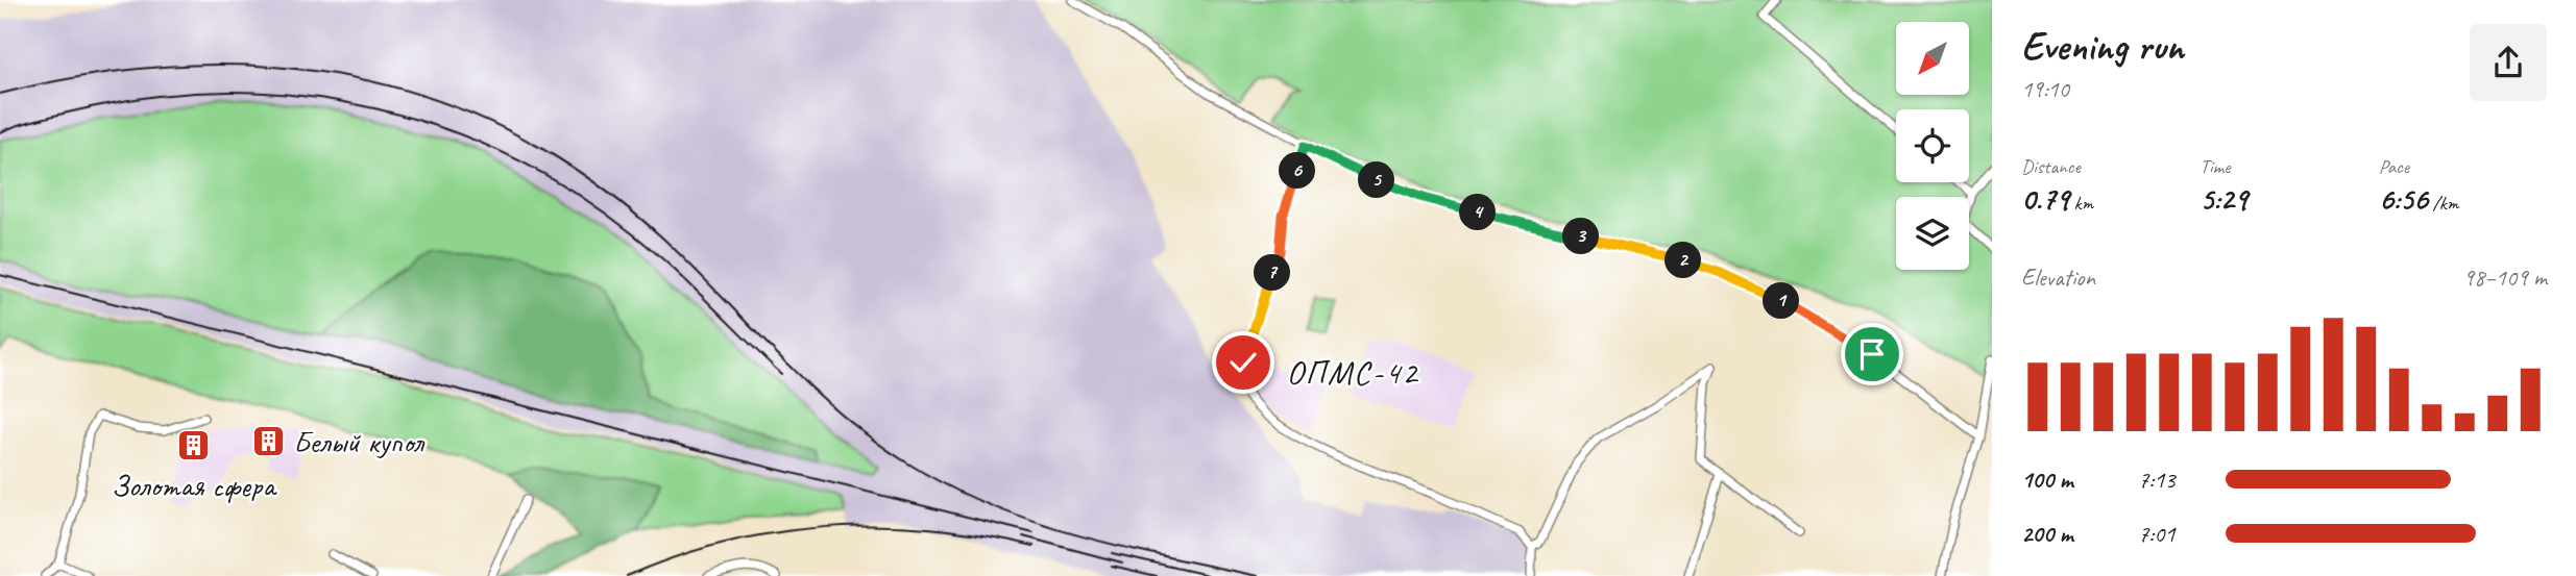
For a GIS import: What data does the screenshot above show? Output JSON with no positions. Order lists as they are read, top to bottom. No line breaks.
{"districts":["ОПМС-42"],"places":{"building":["Белый купол","Золотая сфера"]},"north":"bottom left","page":{"heading":["Evening run","19:10"],"stats":[["Distance","0.79 km"],["Time","5:29"],["Pace","6:56 /km"]],"pins":["6","5","4","3","2","7","1"],"chart":["Elevation","98–109 m"],"list":[{"name":"100 m","note":"7:13"},{"name":"200 m","note":"7:01"}]}}
